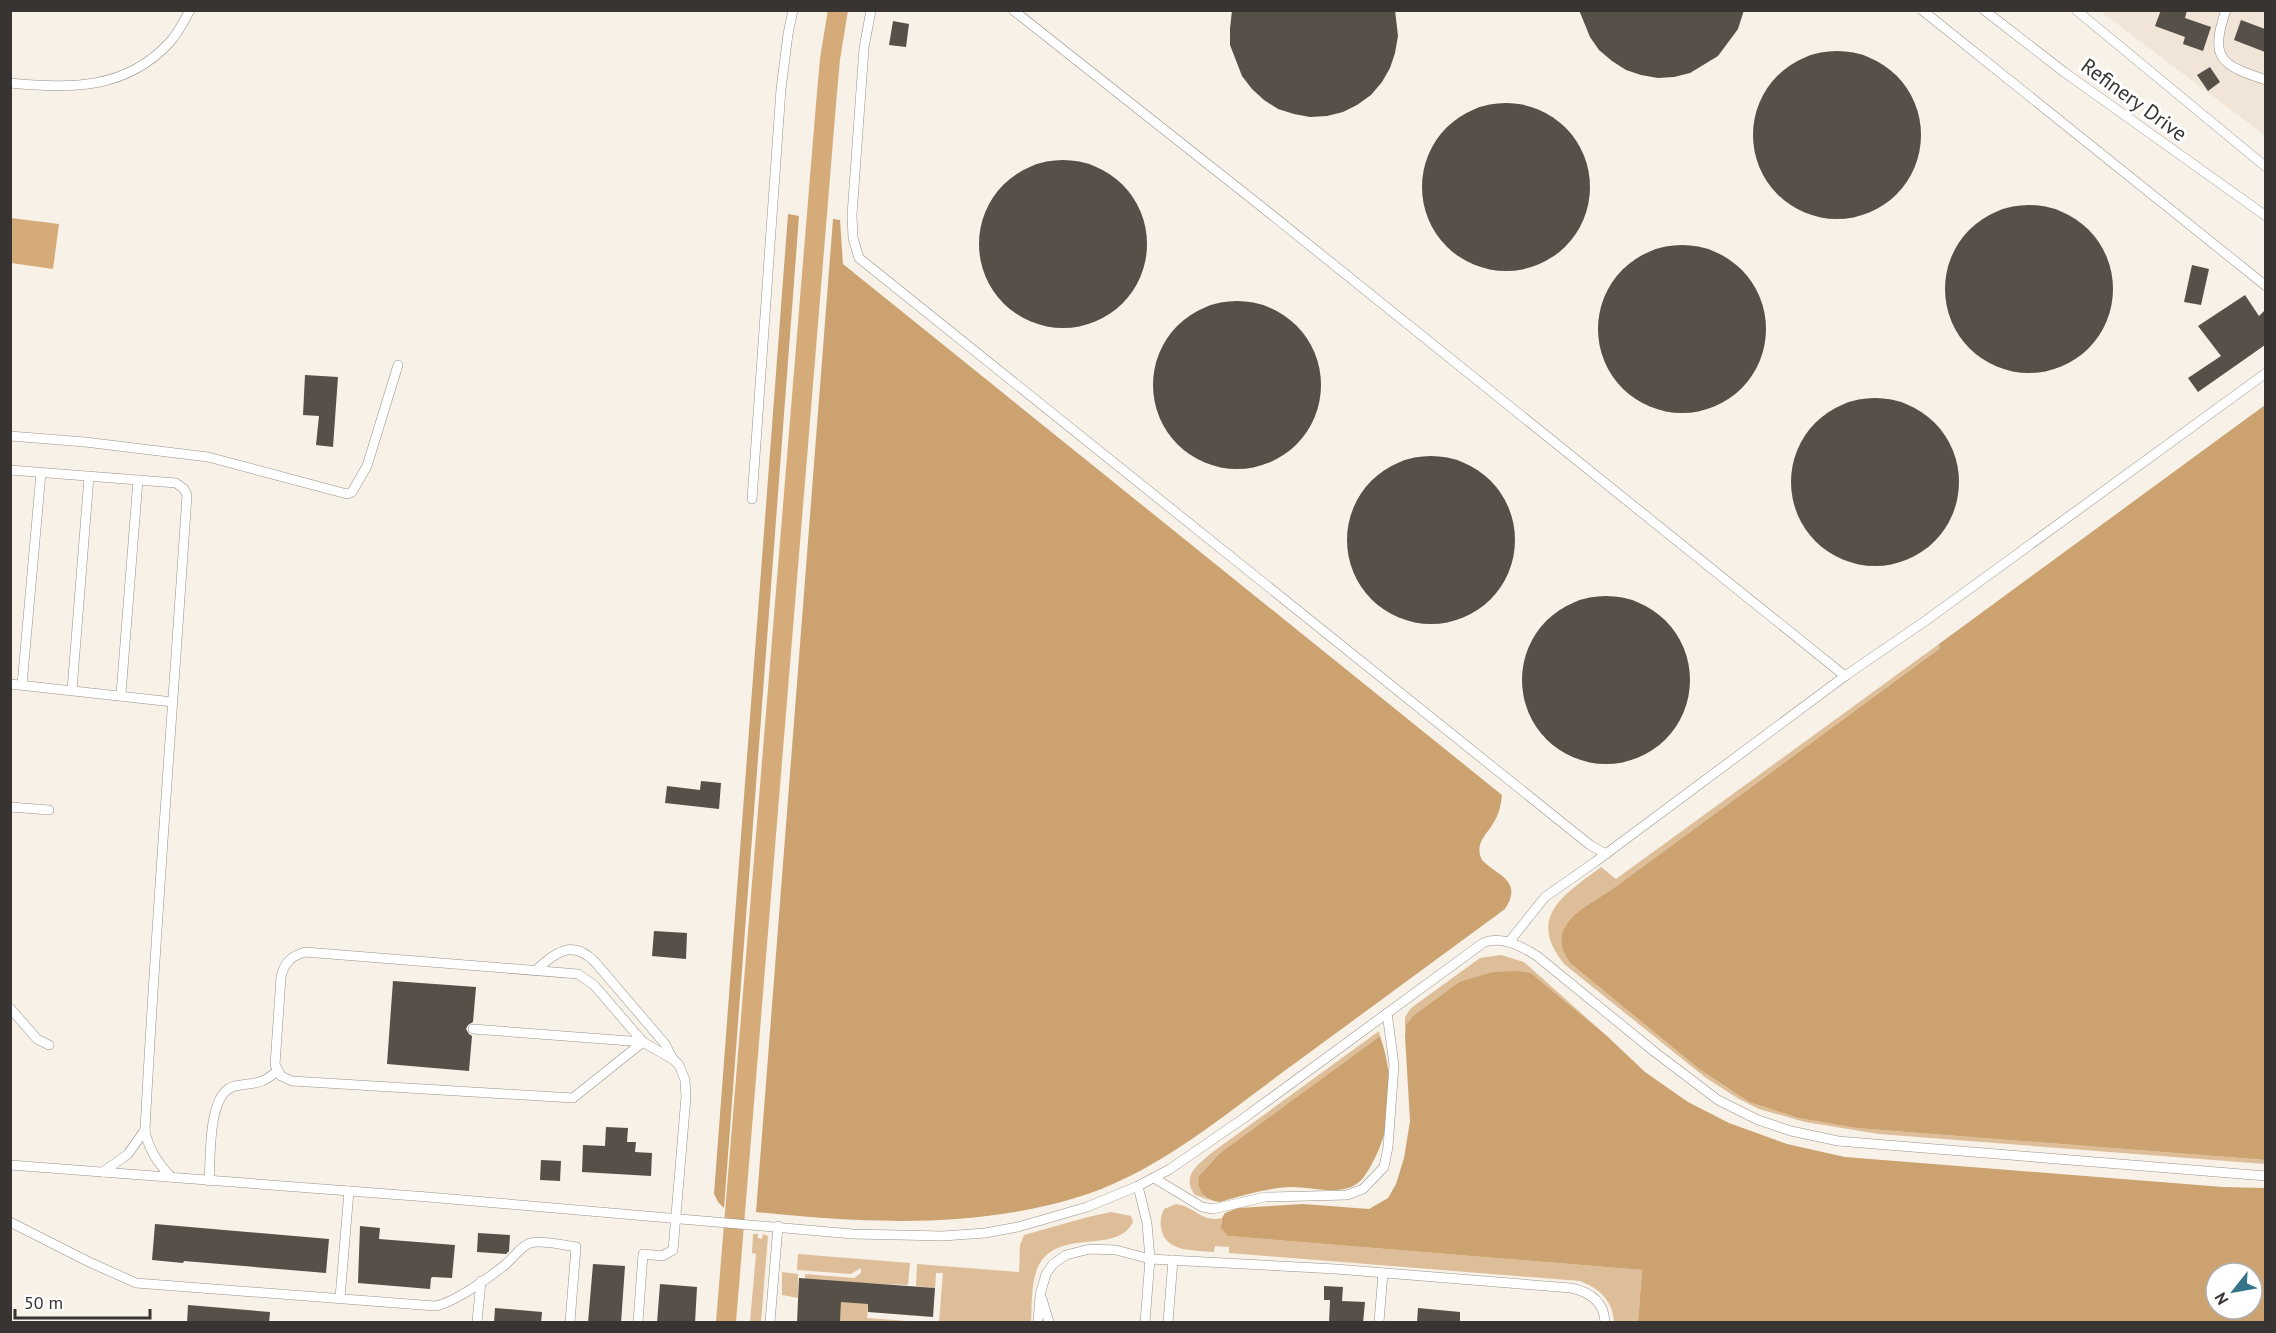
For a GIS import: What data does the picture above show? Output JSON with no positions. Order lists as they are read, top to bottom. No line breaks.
{"streets":{"lane":["Refinery Drive"]},"scale_bar":"50 m","north":"bottom left"}
